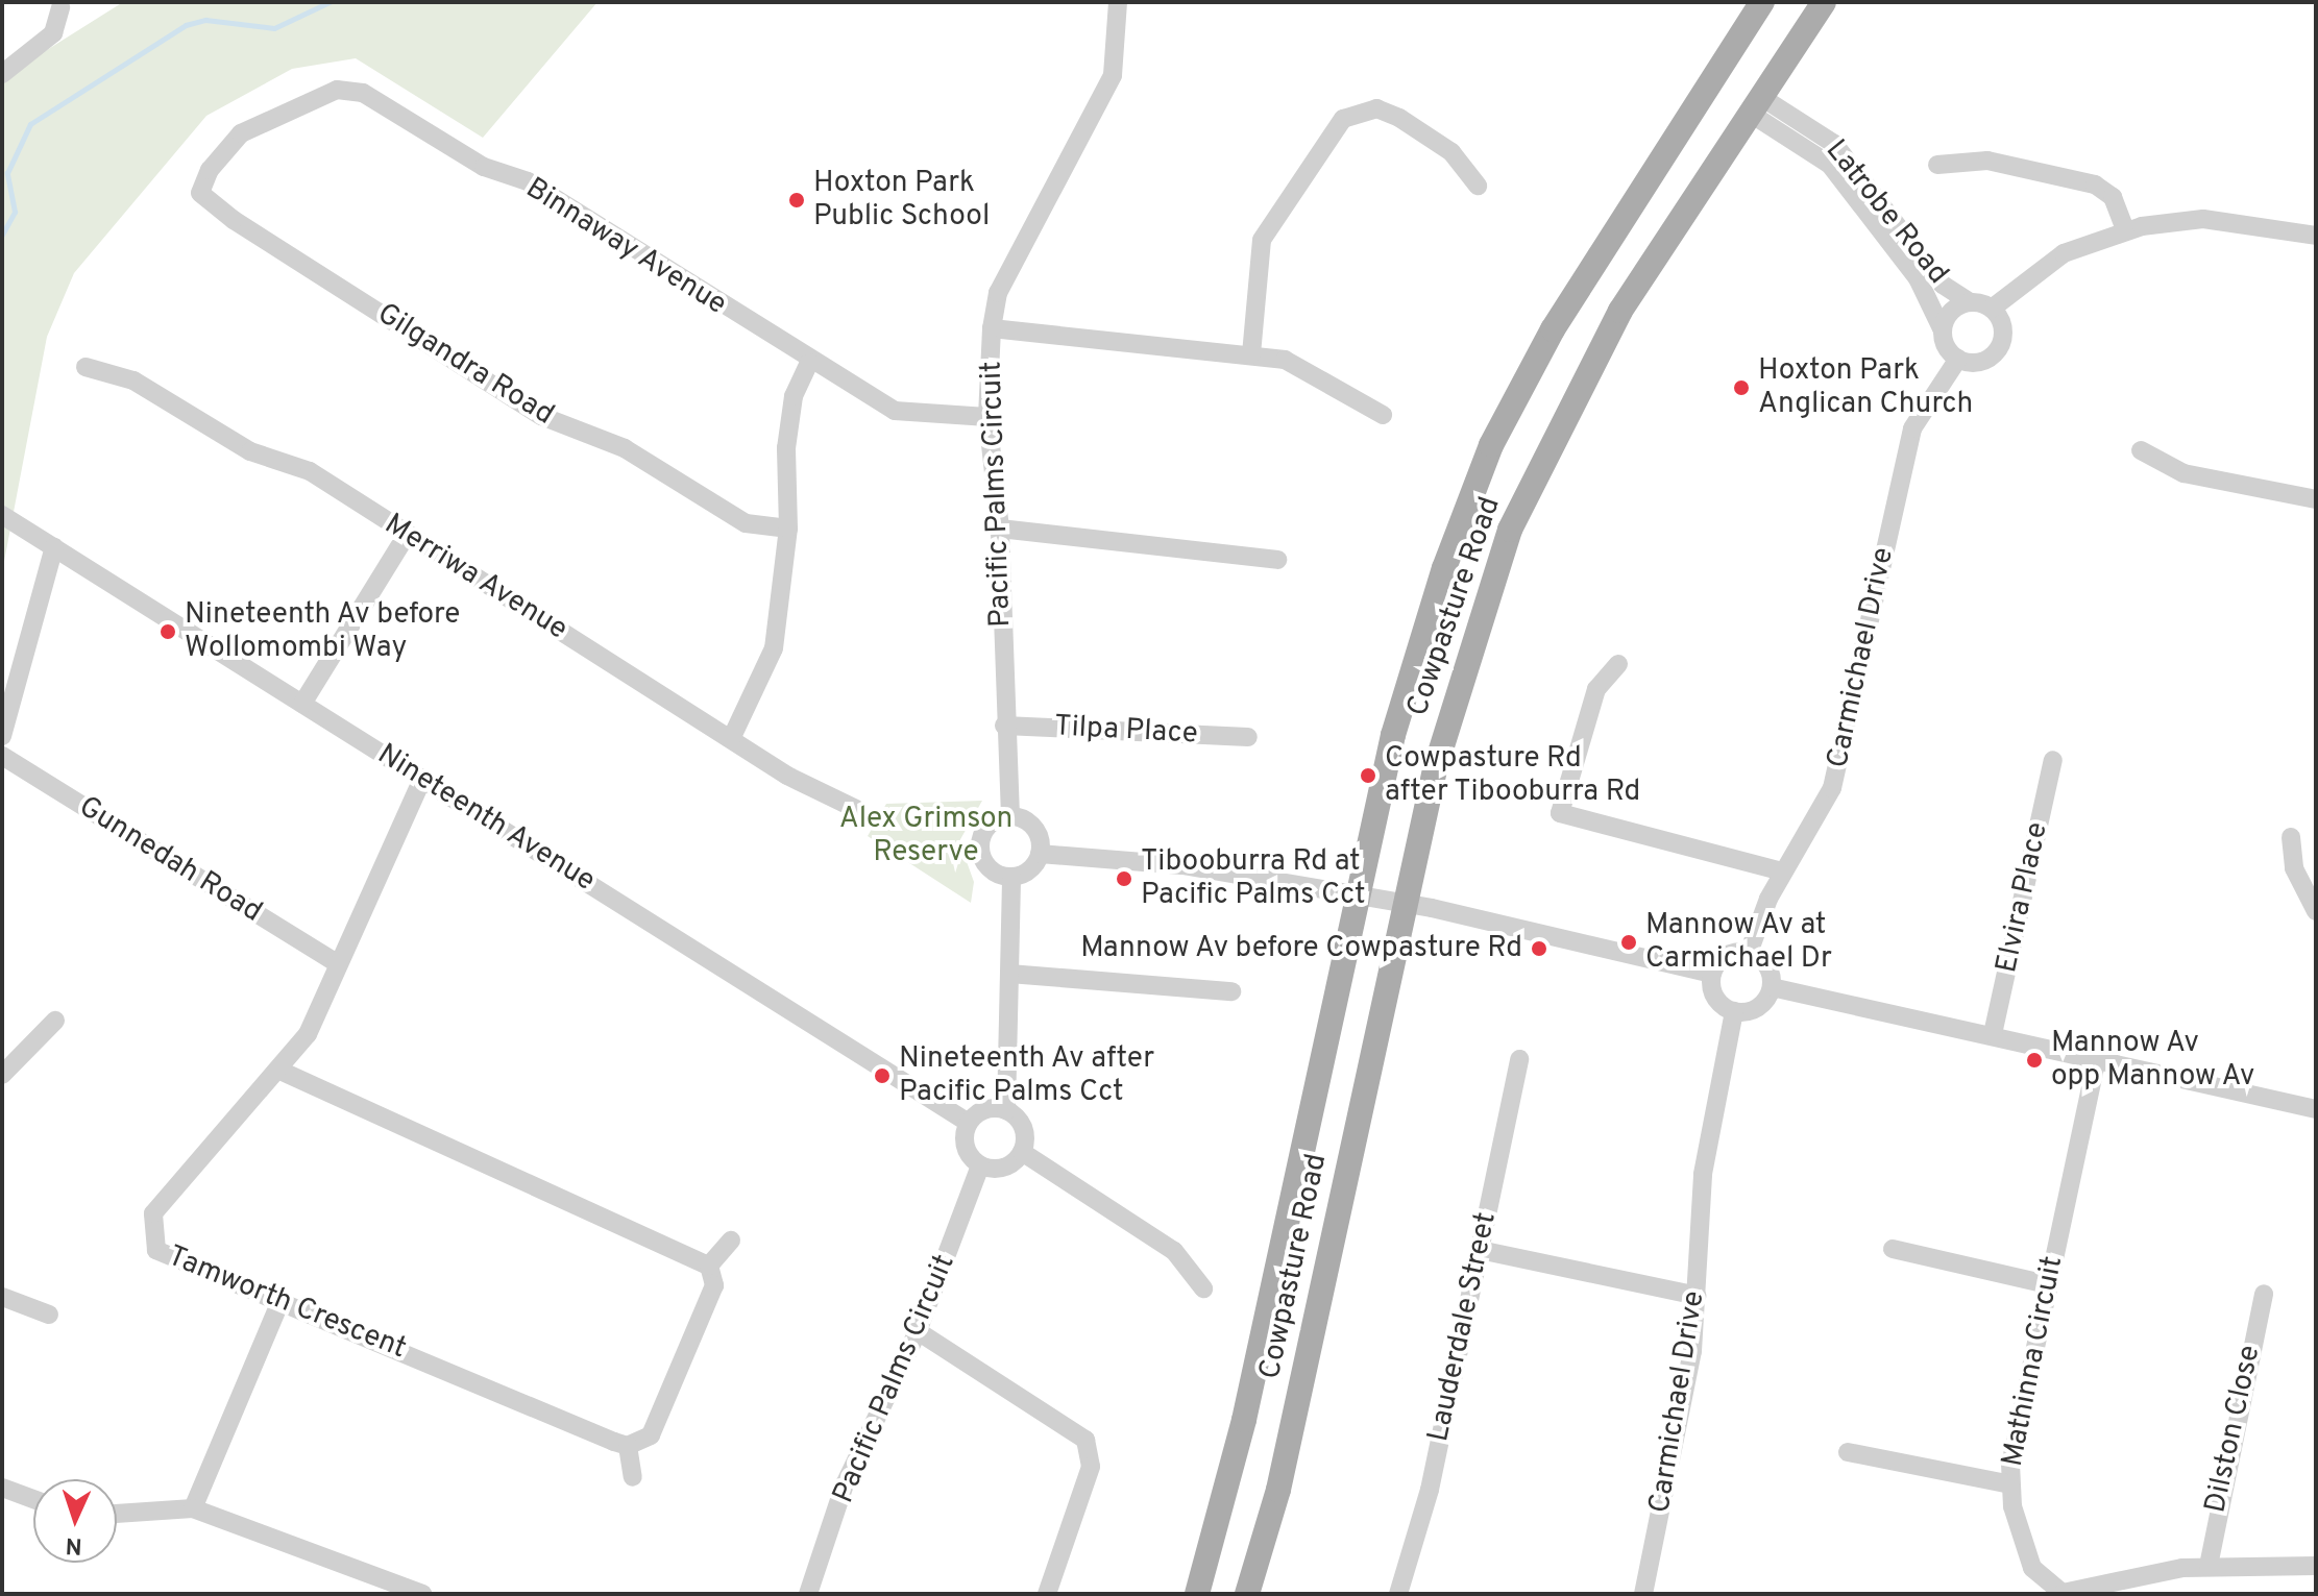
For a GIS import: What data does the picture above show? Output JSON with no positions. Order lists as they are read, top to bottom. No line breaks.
{"streets":{"main road":["Cowpasture Road"],"street":["Latrobe Road","Binnaway Avenue","Gilgandra Road","Pacific Palms Circuit","Merriwa Avenue","Carmichael Drive","Tilpa Place","Nineteenth Avenue","Gunnedah Road","Elvira Place","Tamworth Crescent","Lauderdale Street","Mathinna Circuit","Dilston Close"]},"crossings":[["Latrobe Road","Cowpasture Road"],["Latrobe Road","Carmichael Drive"],["Binnaway Avenue","Gilgandra Road"],["Binnaway Avenue","Pacific Palms Circuit"],["Pacific Palms Circuit","Tilpa Place"],["Pacific Palms Circuit","Nineteenth Avenue"],["Nineteenth Avenue","Tamworth Crescent"],["Gunnedah Road","Tamworth Crescent"],["Mathinna Circuit","Dilston Close"]],"parks":["Alex Grimson Reserve"],"places":["Hoxton Park Public School","Hoxton Park Anglican Church","Nineteenth Av before Wollomombi Way","Cowpasture Rd after Tibooburra Rd","Tibooburra Rd at Pacific Palms Cct","Mannow Av at Carmichael Dr","Mannow Av before Cowpasture Rd","Mannow Av opp Mannow Av","Nineteenth Av after Pacific Palms Cct"],"north":"bottom"}
